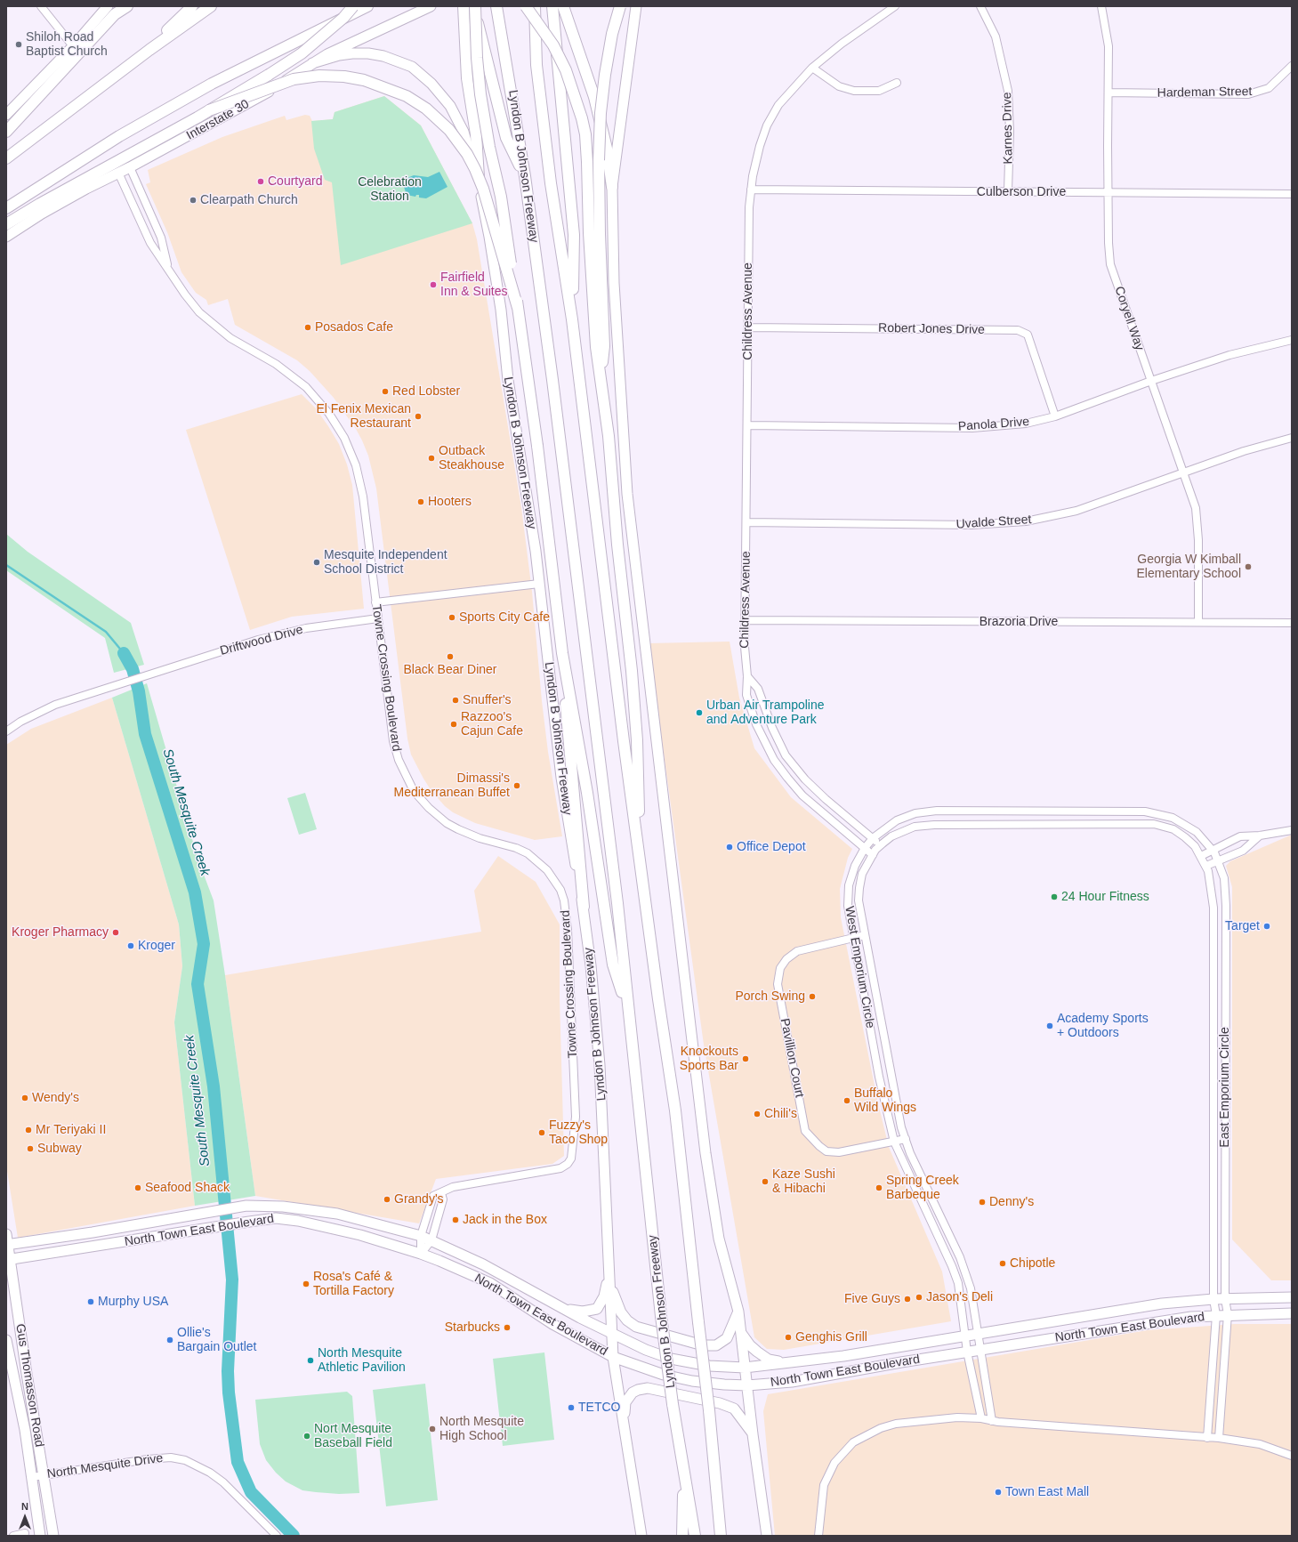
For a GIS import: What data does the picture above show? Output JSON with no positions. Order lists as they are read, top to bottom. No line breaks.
{"streets":{"highway":["Lyndon B Johnson Freeway"],"main road":["Interstate 30","North Town East Boulevard","Gus Thomasson Road"],"street":["Hardeman Street","Karnes Drive","Culberson Drive","Childress Avenue","Coryell Way","Robert Jones Drive","Panola Drive","Uvalde Street","Brazoria Drive","Driftwood Drive","Towne Crossing Boulevard","West Emporium Circle","Pavillion Court","East Emporium Circle","North Mesquite Drive"]},"crossings":[["Hardeman Street","Coryell Way"],["Interstate 30","Lyndon B Johnson Freeway"],["Interstate 30","Towne Crossing Boulevard"],["Karnes Drive","Culberson Drive"],["Lyndon B Johnson Freeway","North Town East Boulevard"],["Culberson Drive","Childress Avenue"],["Culberson Drive","Coryell Way"],["Childress Avenue","Robert Jones Drive"],["Childress Avenue","Panola Drive"],["Childress Avenue","Uvalde Street"],["Childress Avenue","Brazoria Drive"],["Childress Avenue","West Emporium Circle"],["Coryell Way","Panola Drive"],["Coryell Way","Uvalde Street"],["Coryell Way","Brazoria Drive"],["Robert Jones Drive","Panola Drive"],["Driftwood Drive","Towne Crossing Boulevard"],["Towne Crossing Boulevard","North Town East Boulevard"],["West Emporium Circle","Pavillion Court"],["West Emporium Circle","East Emporium Circle"],["West Emporium Circle","North Town East Boulevard"],["East Emporium Circle","North Town East Boulevard"],["North Town East Boulevard","Gus Thomasson Road"],["Gus Thomasson Road","North Mesquite Drive"]],"water":["South Mesquite Creek"],"parks":["Celebration Station"],"places":["Shiloh Road Baptist Church","Courtyard","Clearpath Church","Fairfield Inn & Suites","Posados Cafe","Red Lobster","El Fenix Mexican Restaurant","Outback Steakhouse","Hooters","Mesquite Independent School District","Georgia W Kimball Elementary School","Sports City Cafe","Black Bear Diner","Snuffer's","Urban Air Trampoline and Adventure Park","Razzoo's Cajun Cafe","Dimassi's Mediterranean Buffet","Office Depot","24 Hour Fitness","Target","Kroger Pharmacy","Kroger","Porch Swing","Academy Sports + Outdoors","Knockouts Sports Bar","Wendy's","Buffalo Wild Wings","Chili's","Mr Teriyaki II","Fuzzy's Taco Shop","Subway","Kaze Sushi & Hibachi","Seafood Shack","Spring Creek Barbeque","Grandy's","Denny's","Jack in the Box","Chipotle","Rosa's Café & Tortilla Factory","Jason's Deli","Five Guys","Murphy USA","Starbucks","Genghis Grill","Ollie's Bargain Outlet","North Mesquite Athletic Pavilion","TETCO","North Mesquite High School","Nort Mesquite Baseball Field","Town East Mall"],"north":"top"}
